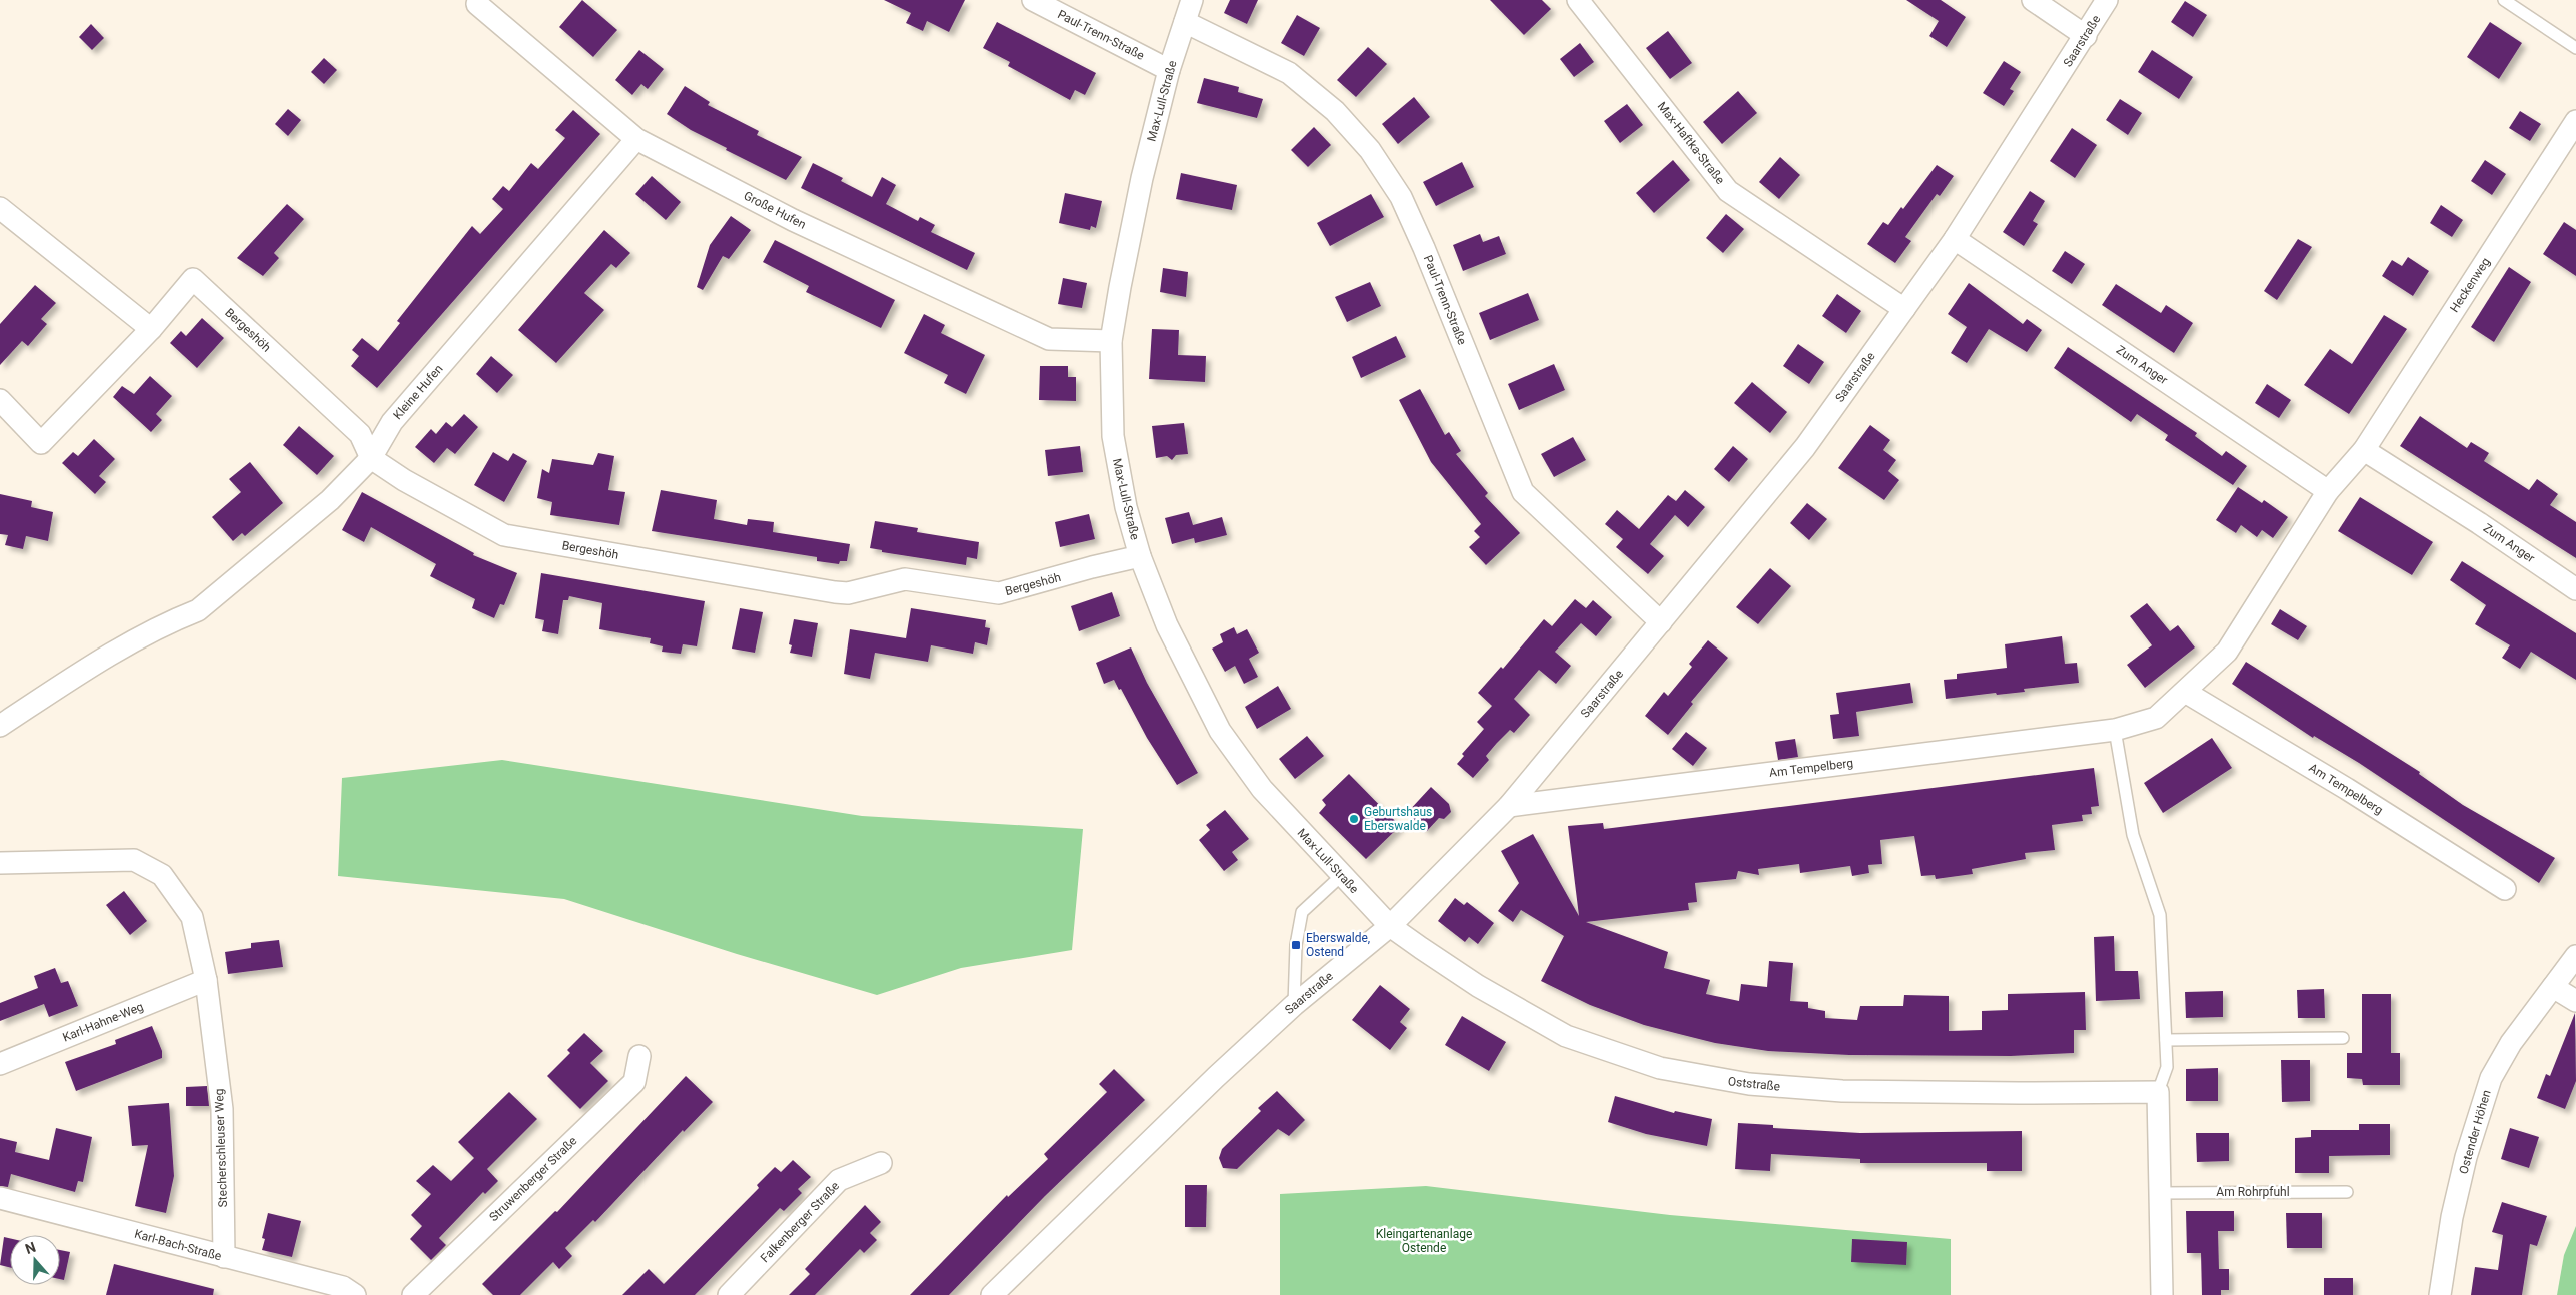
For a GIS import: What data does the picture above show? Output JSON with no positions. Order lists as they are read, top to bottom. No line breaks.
{"streets":{"street":["Paul-Trenn-Straße","Saarstraße","Max-Lull-Straße","Max-Haftka-Straße","Große Hufen","Heckenweg","Bergeshöh","Zum Anger","Kleine Hufen","Am Tempelberg","Karl-Hahne-Weg","Oststraße","Ostender Höhen","Stecherschleuser Weg","Struwenberger Straße","Falkenberger Straße","Karl-Bach-Straße"],"lane":["Am Rohrpfuhl"]},"crossings":[["Paul-Trenn-Straße","Saarstraße"],["Paul-Trenn-Straße","Max-Lull-Straße"],["Saarstraße","Max-Lull-Straße"],["Saarstraße","Max-Haftka-Straße"],["Saarstraße","Zum Anger"],["Saarstraße","Am Tempelberg"],["Saarstraße","Oststraße"],["Max-Lull-Straße","Große Hufen"],["Max-Lull-Straße","Bergeshöh"],["Max-Lull-Straße","Oststraße"],["Große Hufen","Kleine Hufen"],["Heckenweg","Zum Anger"],["Heckenweg","Am Tempelberg"],["Bergeshöh","Kleine Hufen"],["Zum Anger","Am Tempelberg"],["Karl-Hahne-Weg","Stecherschleuser Weg"],["Stecherschleuser Weg","Karl-Bach-Straße"]],"parks":["Kleingartenanlage Ostende"],"places":{"other":["Geburtshaus Eberswalde"],"transit":["Eberswalde, Ostend"]},"north":"top"}
